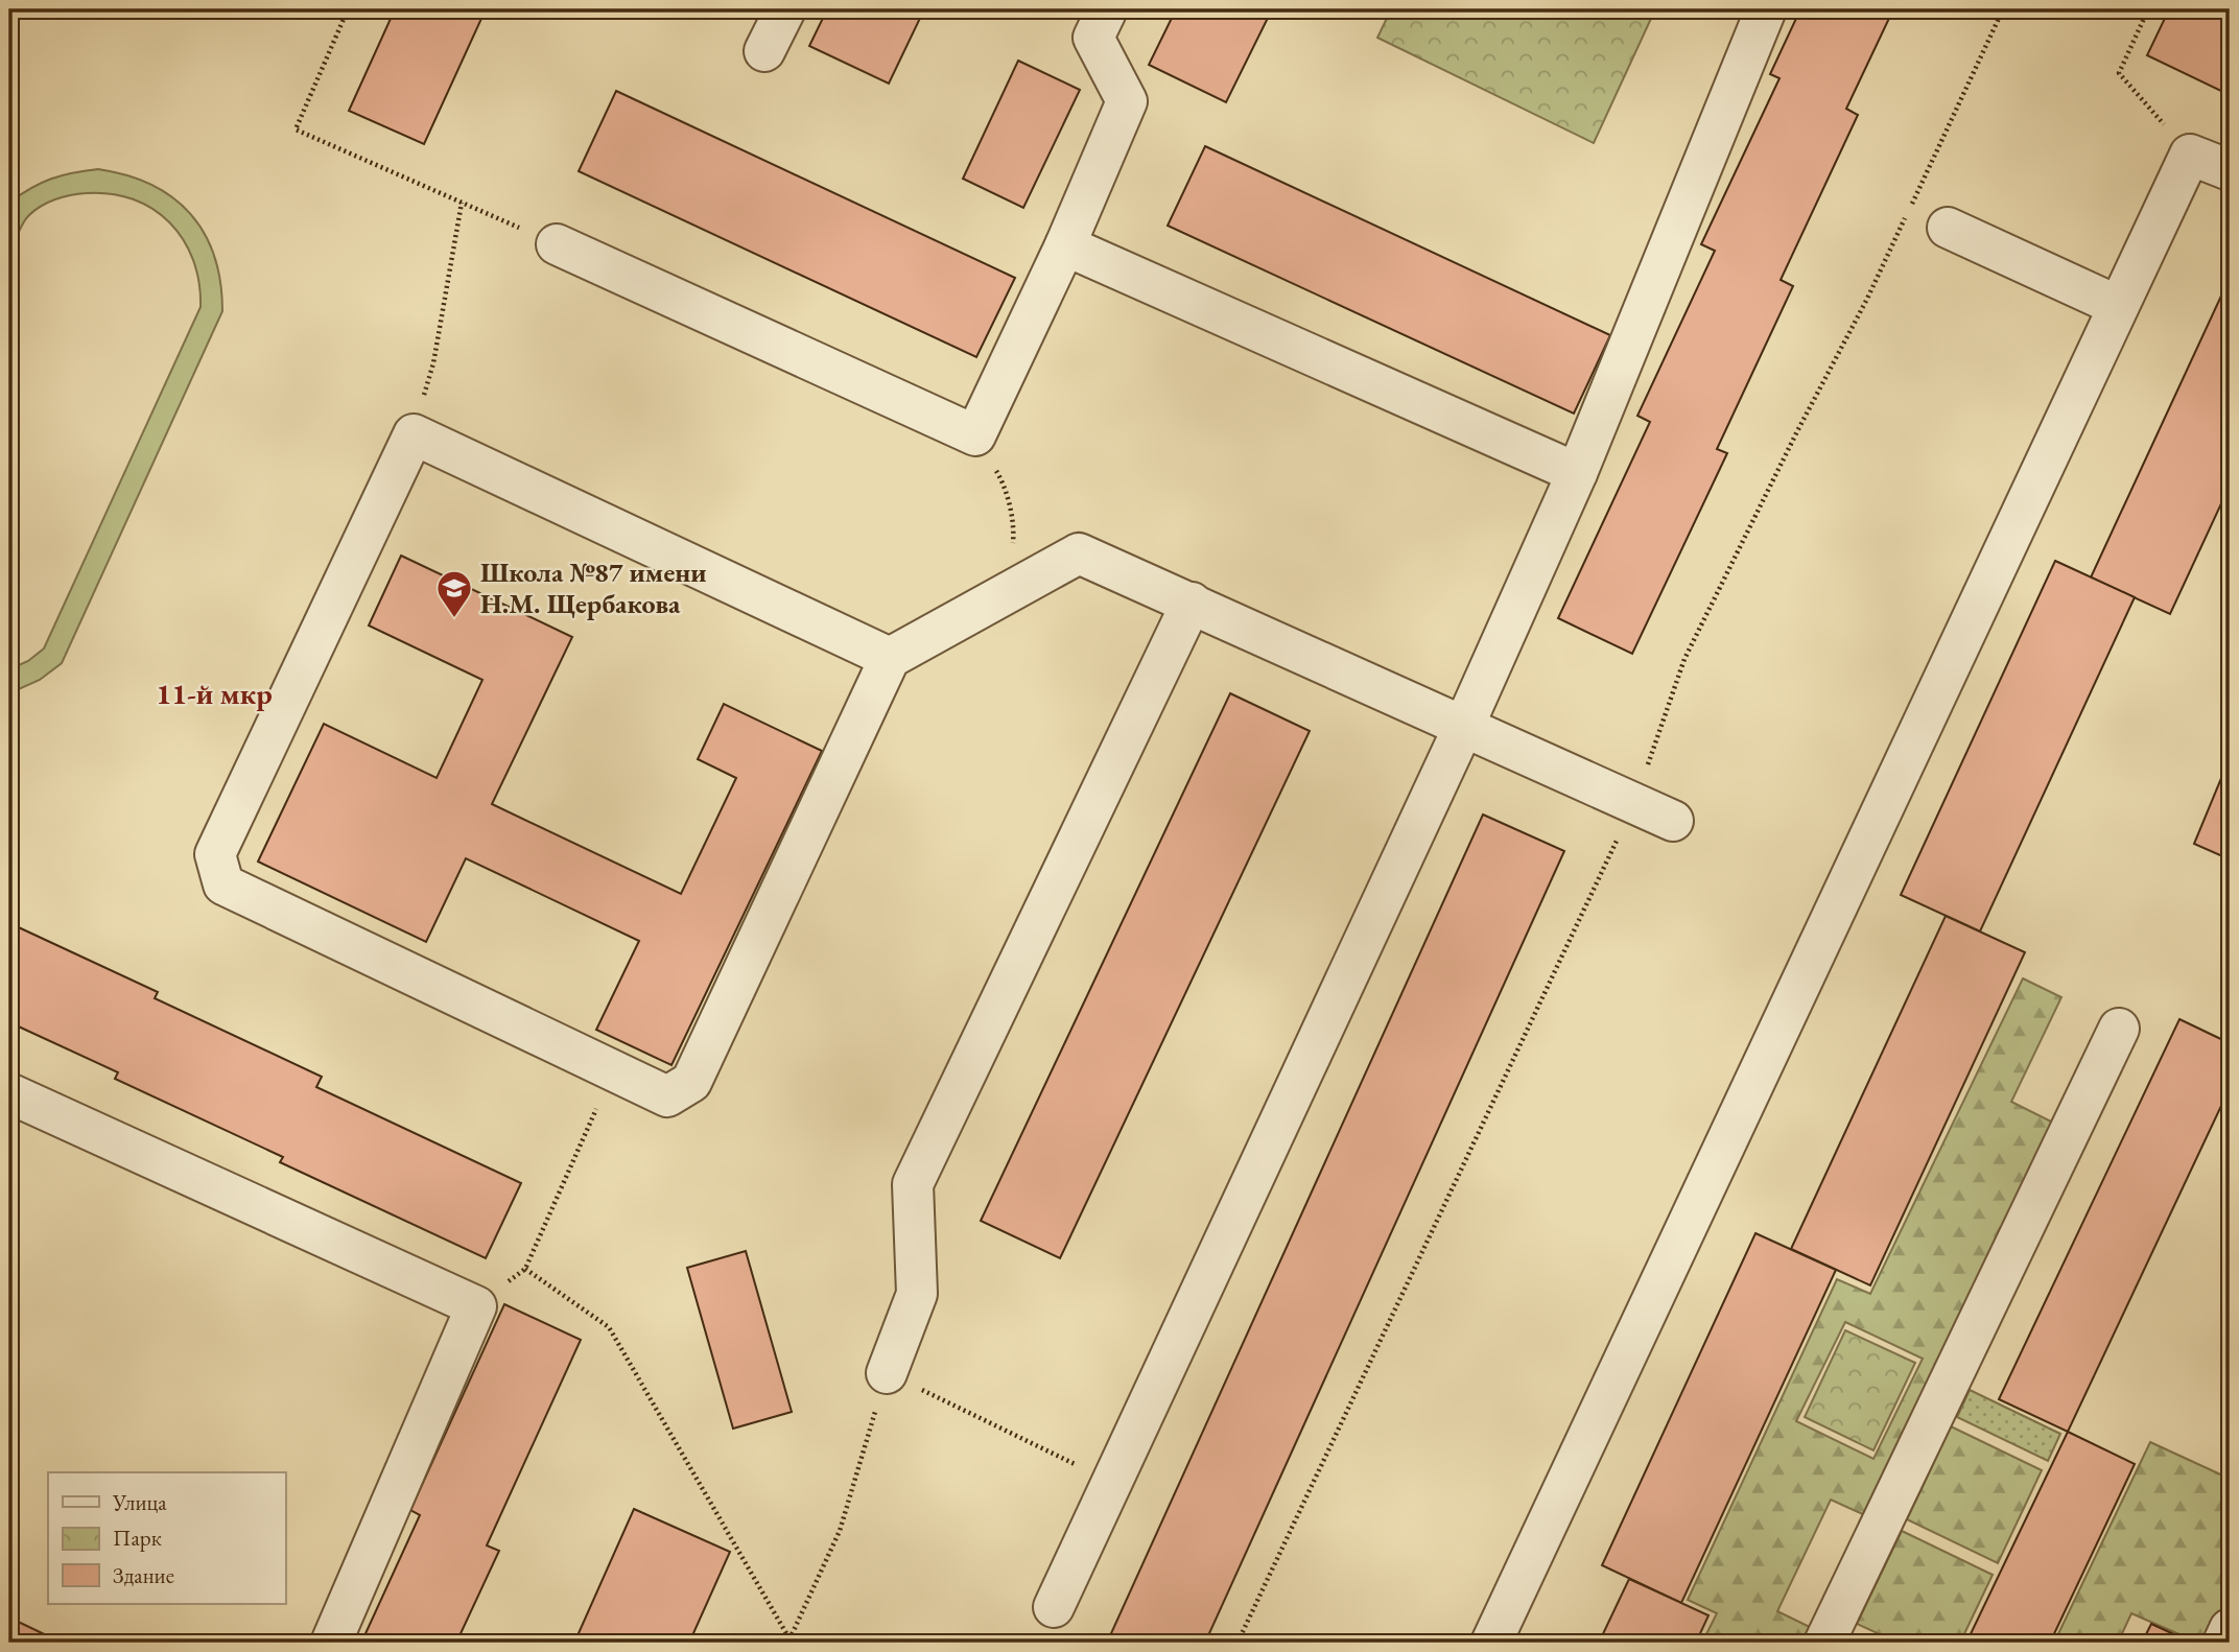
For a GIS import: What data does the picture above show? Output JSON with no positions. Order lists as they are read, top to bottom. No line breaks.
{"districts":["11-й мкр"],"places":{"school or university":["Школа №87 имени Н.М. Щербакова"]},"legend":["Улица","Парк","Здание"]}
